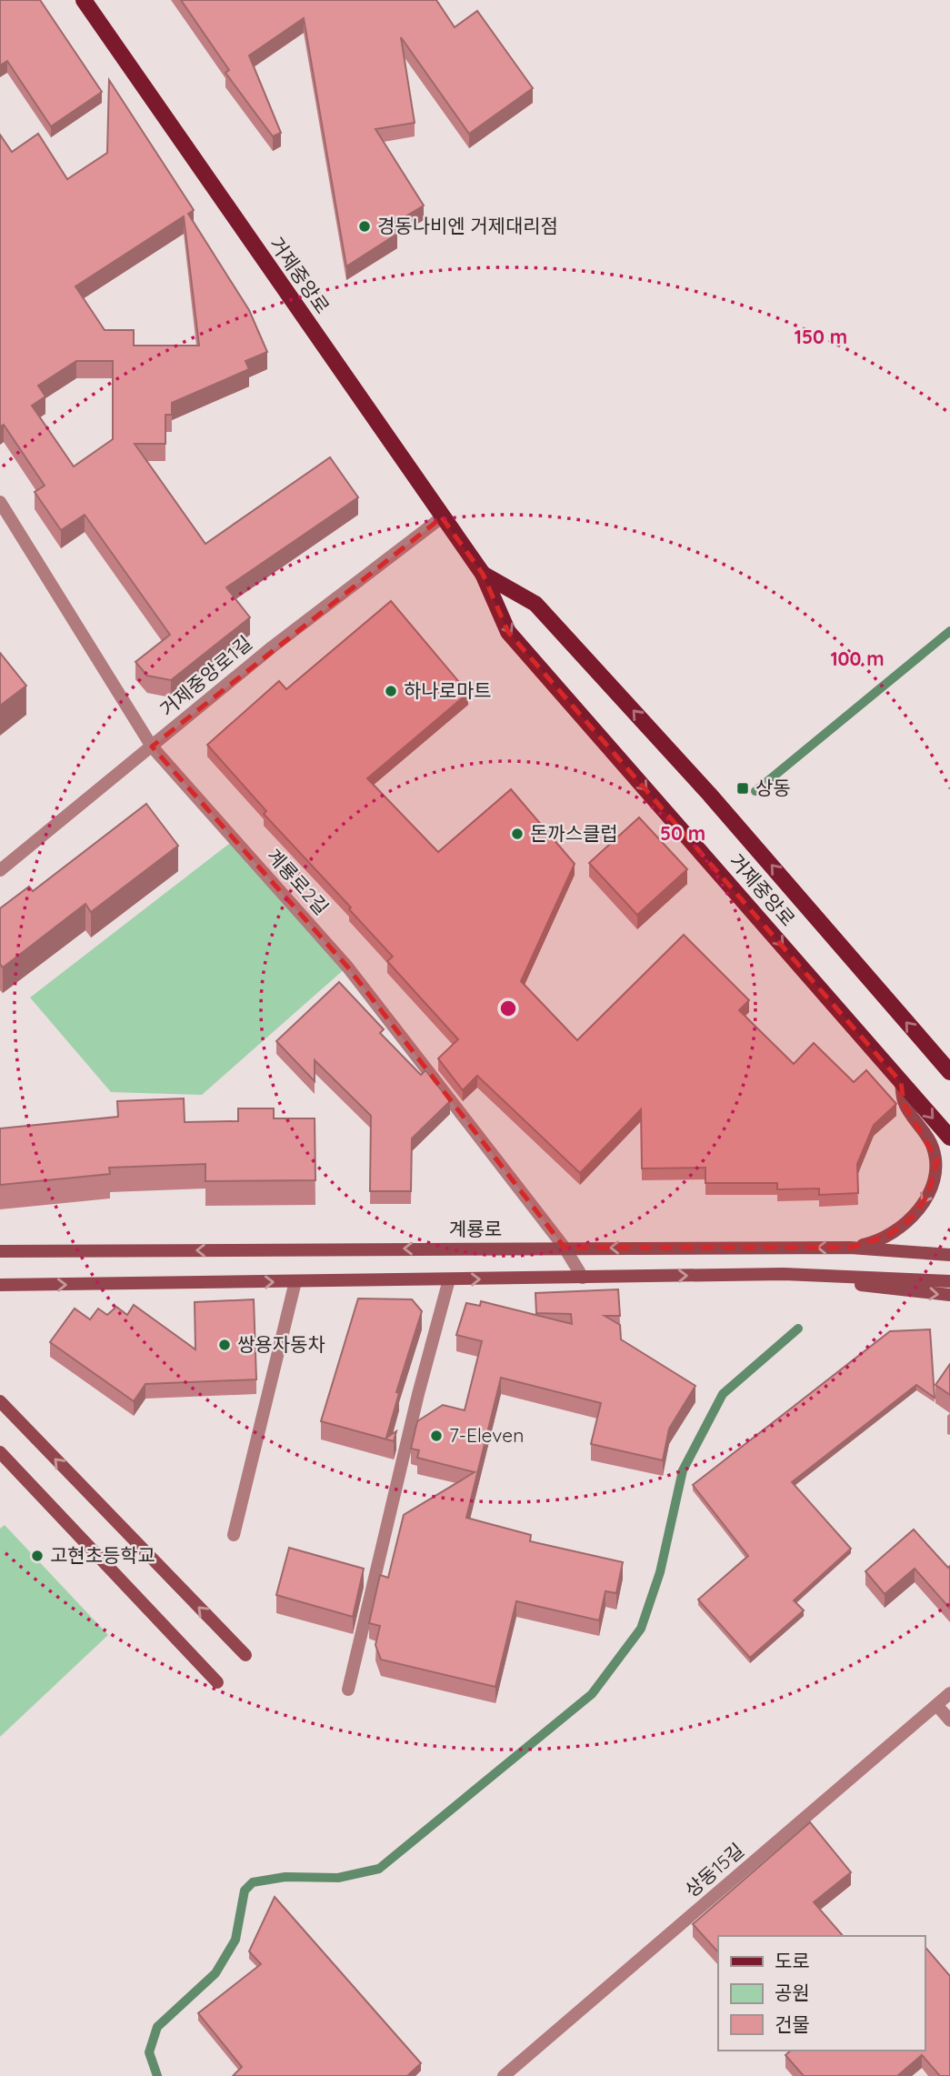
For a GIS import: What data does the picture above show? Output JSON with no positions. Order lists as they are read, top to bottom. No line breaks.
{"streets":{"main road":["거제중앙로"],"street":["거제중앙로1길","계룡로2길","계룡로","상동15길"]},"crossings":[["거제중앙로","거제중앙로1길"],["거제중앙로1길","계룡로2길"],["계룡로2길","계룡로"]],"places":{"other":["경동나비엔 거제대리점","하나로마트","돈까스클럽","쌍용자동차","7-Eleven","고현초등학교"],"transit":["상동"]},"legend":["도로","공원","건물"],"rings":["150 m","100 m","50 m"]}
